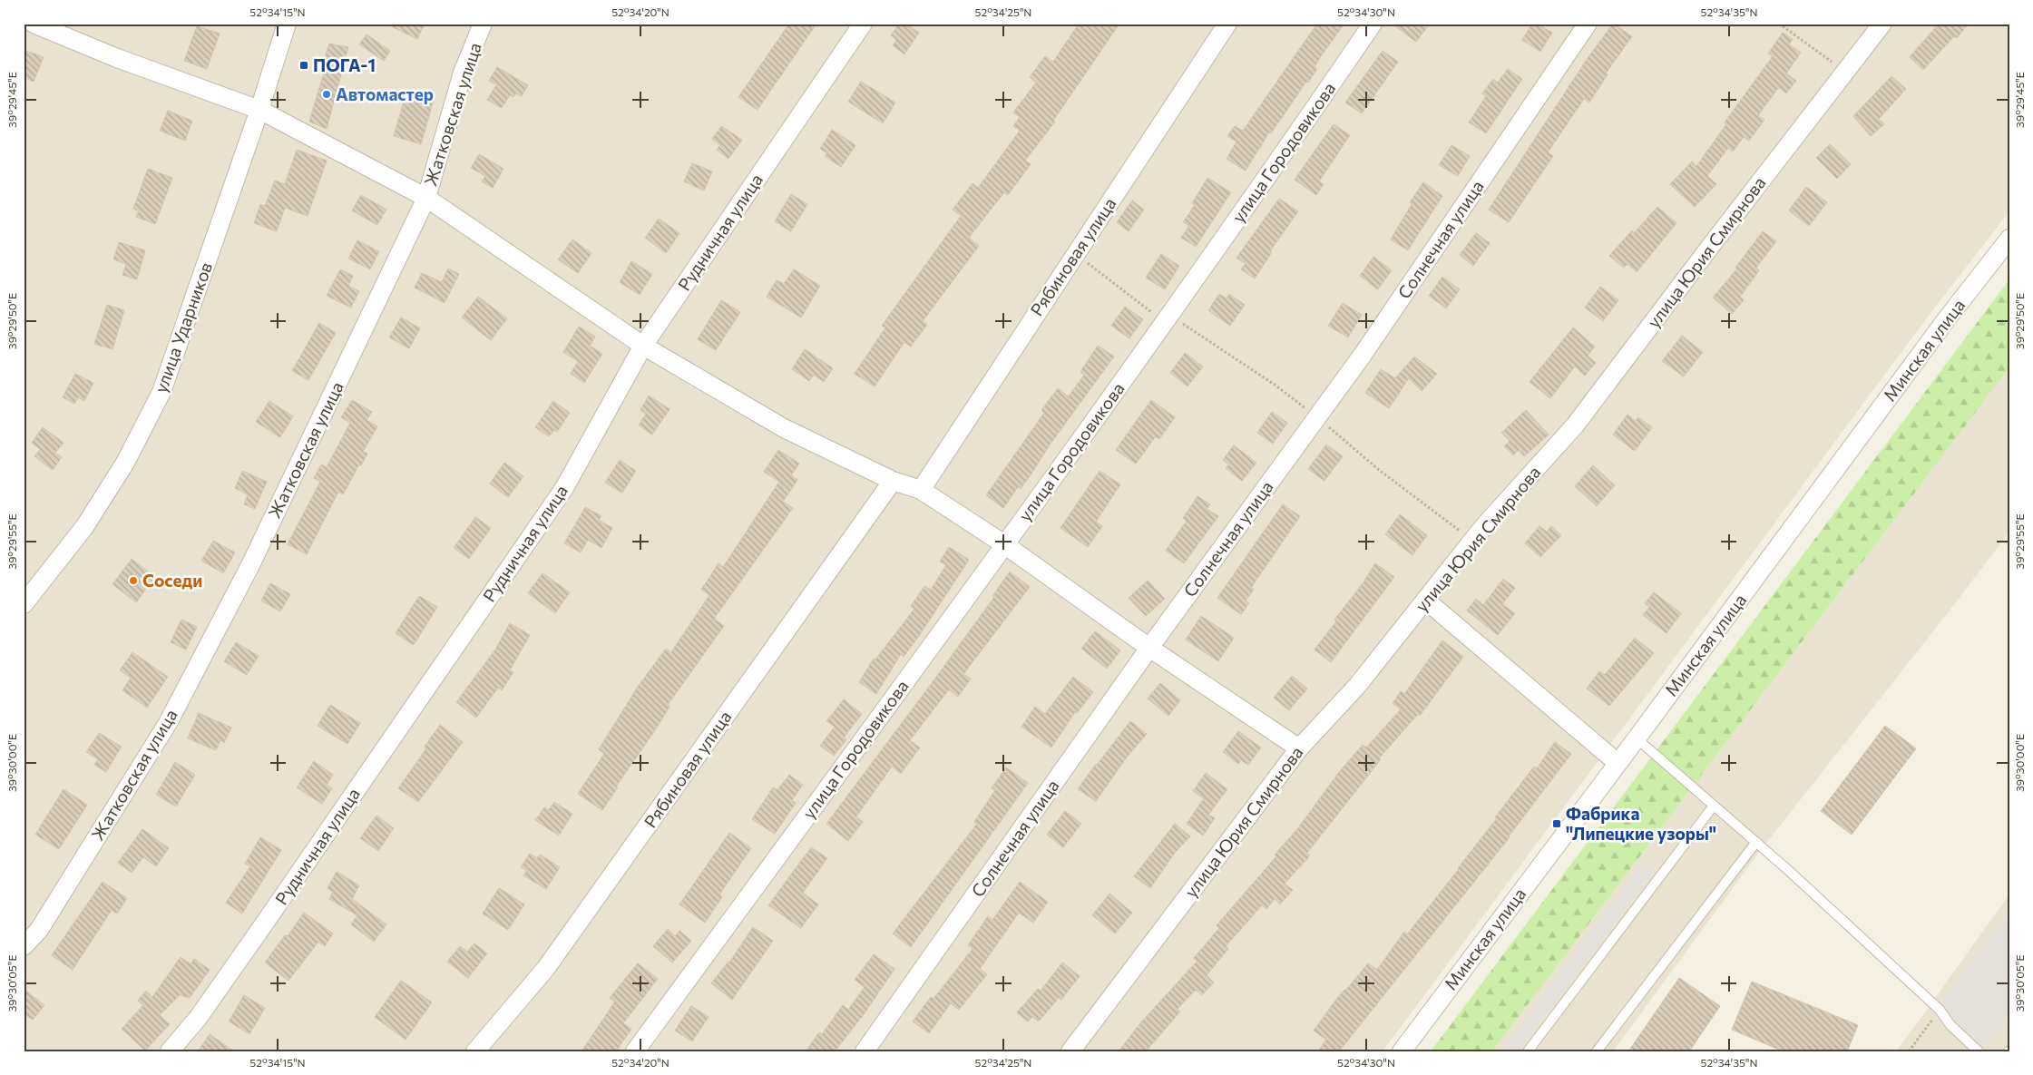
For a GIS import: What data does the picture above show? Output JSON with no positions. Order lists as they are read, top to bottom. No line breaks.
{"streets":{"street":["Жатковская улица","улица Городовикова","Рудничная улица","Солнечная улица","улица Юрия Смирнова","Рябиновая улица","улица Ударников","Минская улица"]},"places":{"transit":["ПОГА-1","Фабрика \"Липецкие узоры\""],"other":["Автомастер","Соседи"]},"coordinates":["52°34'15\"N","52°34'20\"N","52°34'25\"N","52°34'30\"N","52°34'35\"N","39°29'45\"E","39°29'50\"E","39°29'55\"E","39°30'00\"E","39°30'05\"E"]}
